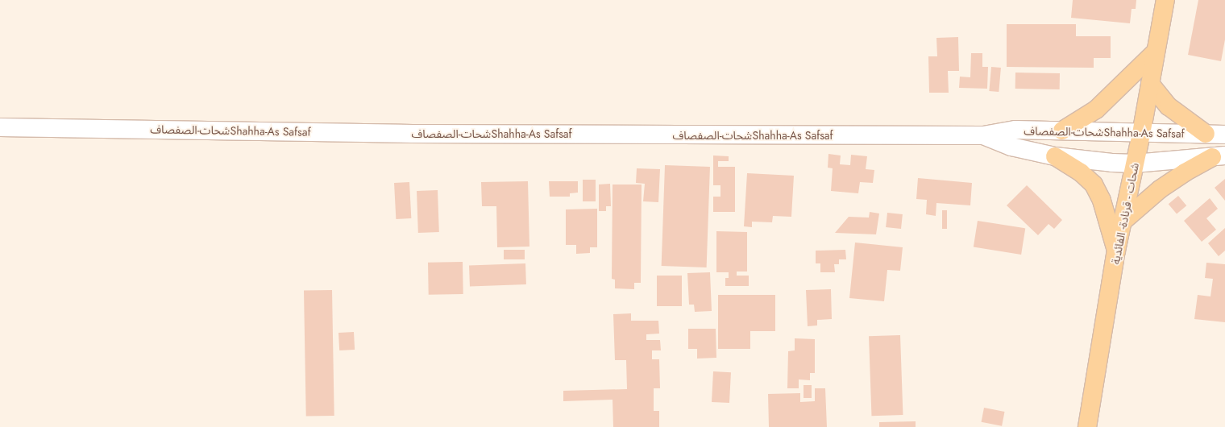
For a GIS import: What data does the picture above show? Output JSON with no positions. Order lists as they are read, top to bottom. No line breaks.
{"streets":{"main road":["شحات-الصفصافShahha-As Safsaf","شحات - قرنادة- الفائدية"]},"crossings":[["شحات-الصفصافShahha-As Safsaf","شحات - قرنادة- الفائدية"]]}
